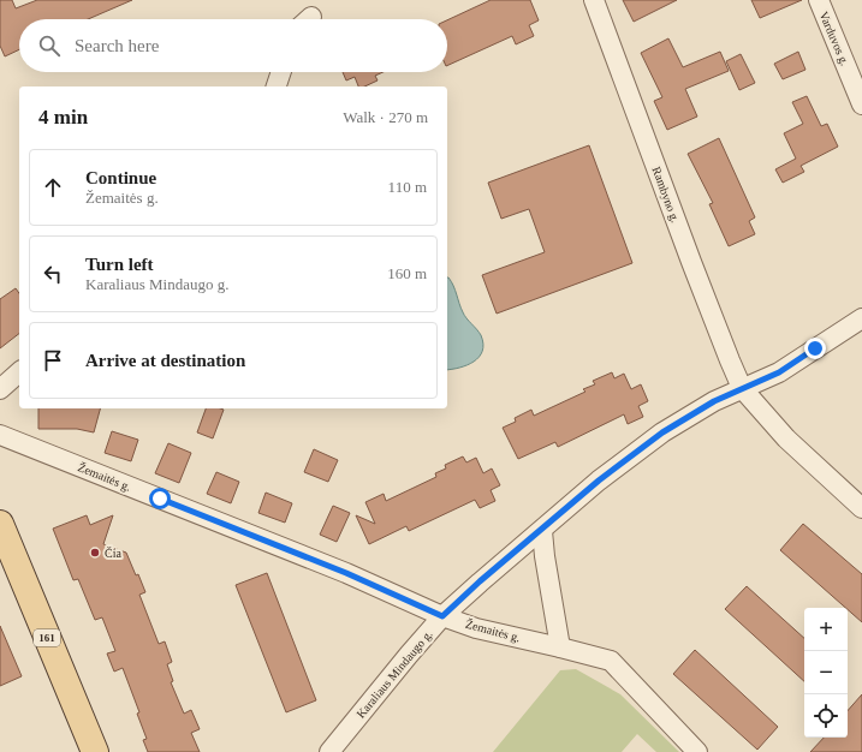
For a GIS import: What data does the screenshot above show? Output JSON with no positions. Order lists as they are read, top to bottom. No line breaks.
{"streets":{"main road":["161"],"street":["Varduvos g.","Rambyno g.","Žemaitės g.","Karaliaus Mindaugo g."]},"crossings":[["Rambyno g.","Karaliaus Mindaugo g."],["Žemaitės g.","Karaliaus Mindaugo g."]],"places":["Čia"],"page":{"search":"Search here","heading":["4 min","Walk · 270 m"],"list":[["Continue","Žemaitės g.","110 m"],["Turn left","Karaliaus Mindaugo g.","160 m"],"Arrive at destination"],"map_buttons":["+","−"]}}
